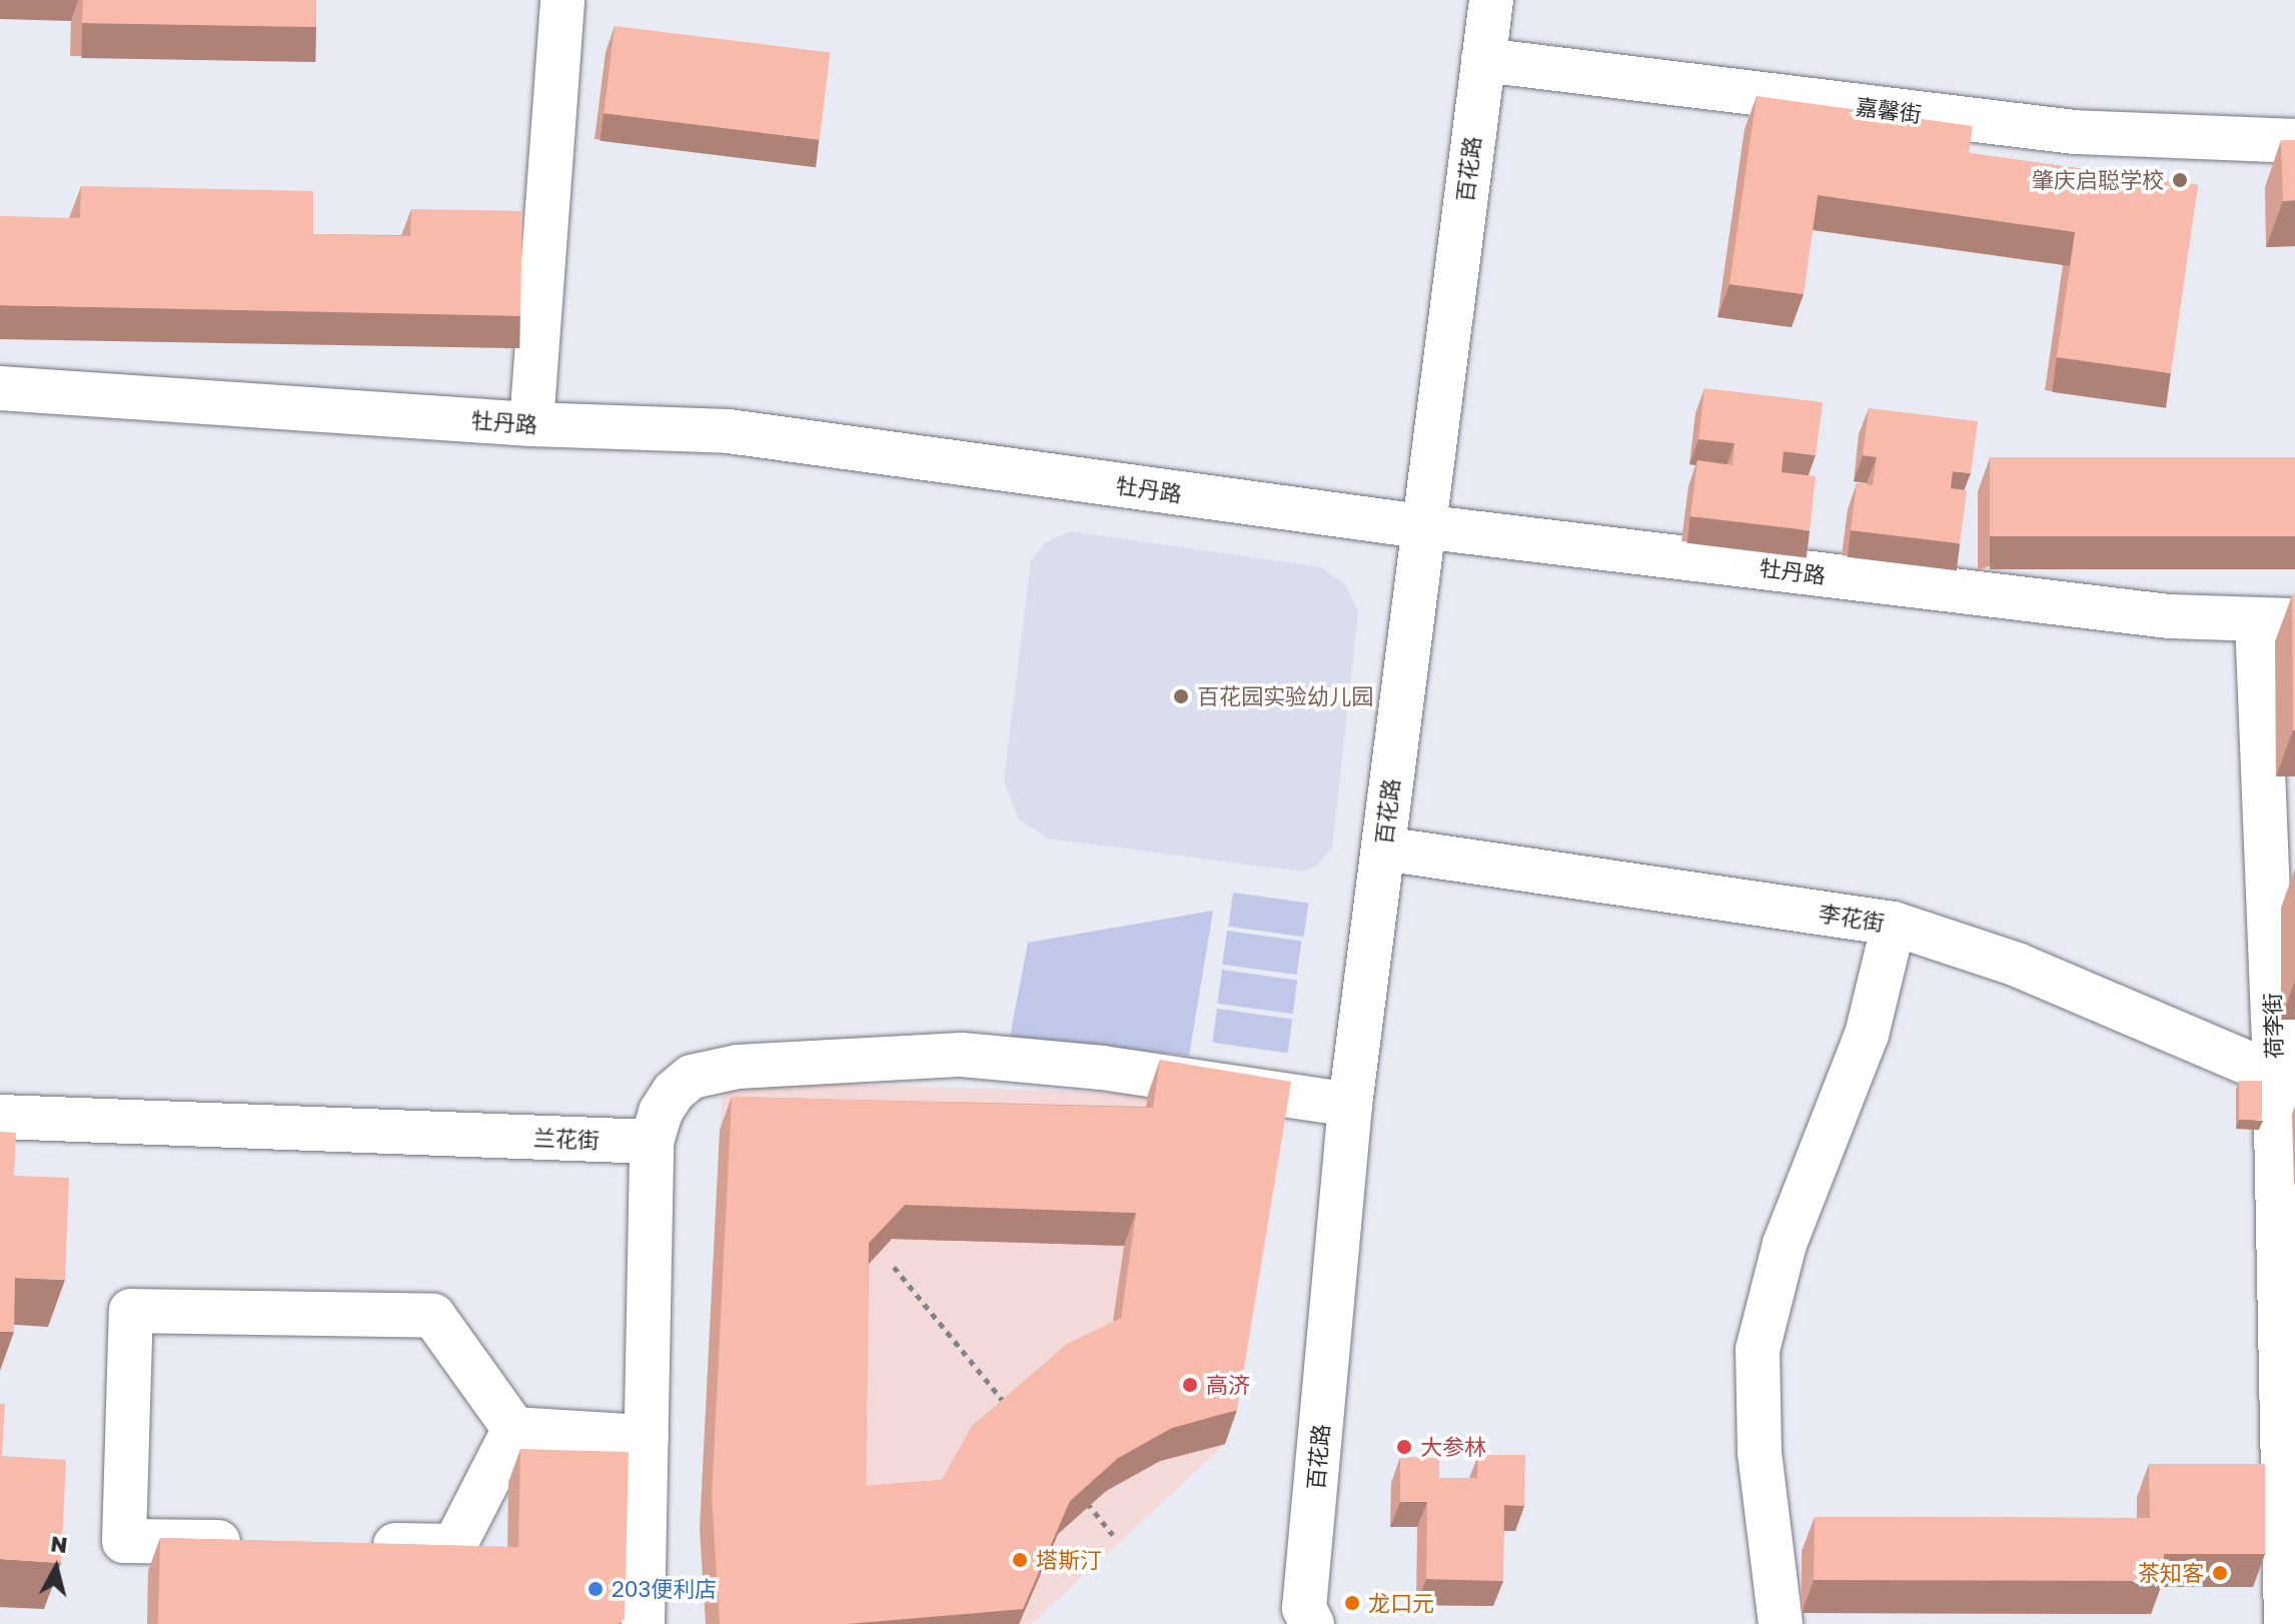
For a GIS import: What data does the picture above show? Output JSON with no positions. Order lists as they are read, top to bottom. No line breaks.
{"streets":{"street":["嘉馨街","百花路","牡丹路","李花街","荷李街","兰花街"]},"crossings":[["嘉馨街","百花路"],["百花路","牡丹路"],["百花路","李花街"],["牡丹路","荷李街"],["李花街","荷李街"]],"places":["肇庆启聪学校","百花园实验幼儿园","高济","大参林","塔斯汀","茶知客","203便利店","龙口元"],"north":"top"}
